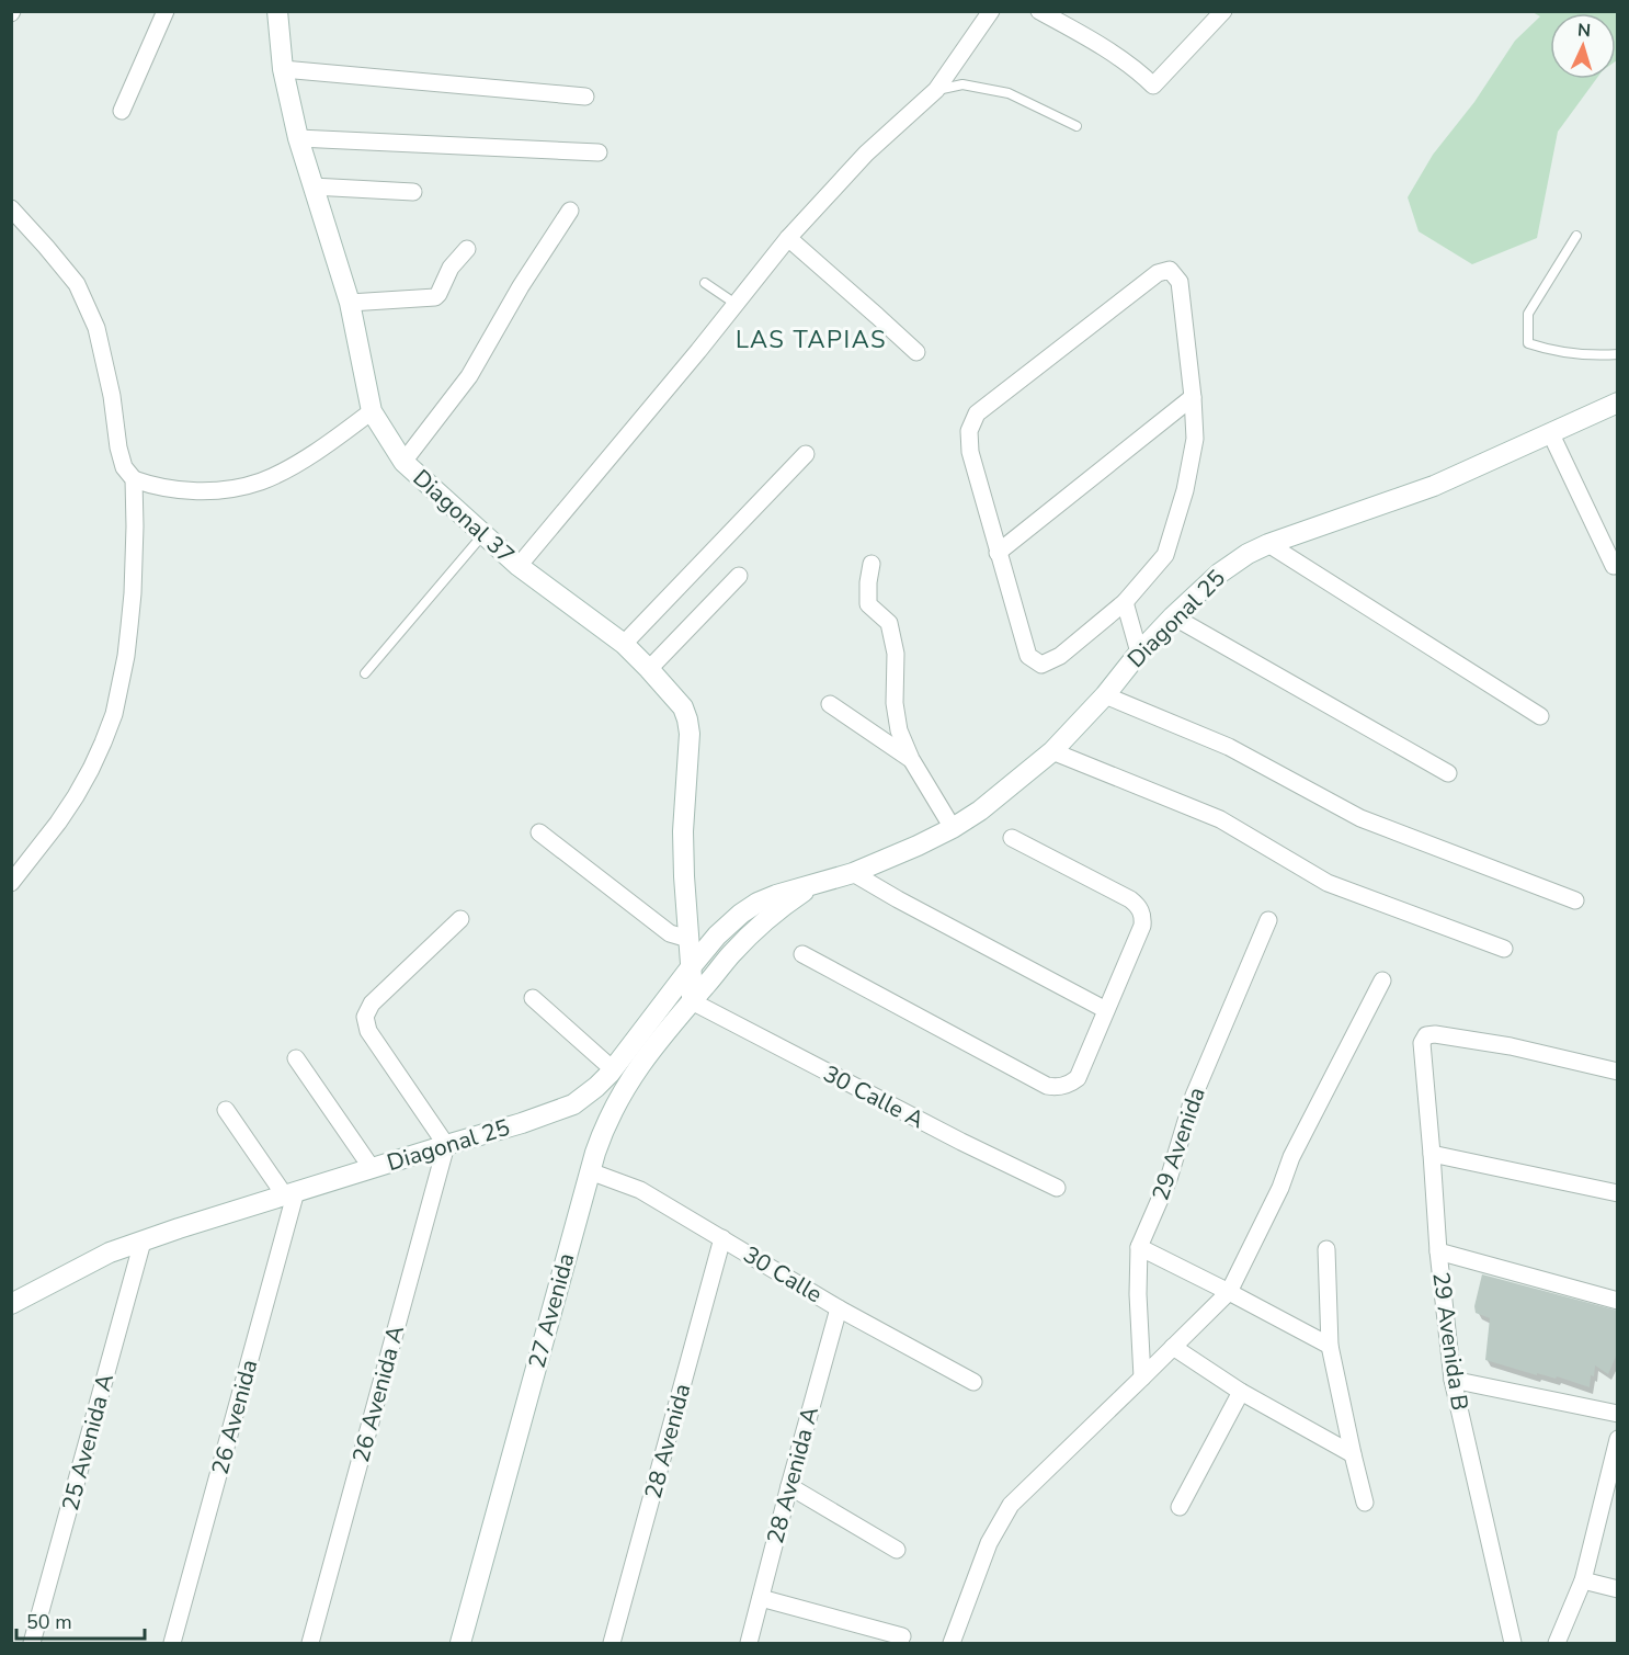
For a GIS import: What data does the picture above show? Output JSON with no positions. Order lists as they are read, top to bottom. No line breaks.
{"streets":{"main road":["Diagonal 37","Diagonal 25","27 Avenida"],"street":["30 Calle A","29 Avenida","30 Calle","29 Avenida B","26 Avenida A","26 Avenida","28 Avenida","25 Avenida A","28 Avenida A"]},"crossings":[["Diagonal 37","Diagonal 25"],["Diagonal 37","30 Calle A"],["Diagonal 37","27 Avenida"],["Diagonal 25","30 Calle A"],["Diagonal 25","27 Avenida"],["Diagonal 25","26 Avenida A"],["Diagonal 25","26 Avenida"],["Diagonal 25","25 Avenida A"],["30 Calle A","27 Avenida"],["30 Calle","27 Avenida"],["30 Calle","28 Avenida"],["30 Calle","28 Avenida A"]],"districts":["LAS TAPIAS"],"scale_bar":"50 m","north":"top"}
